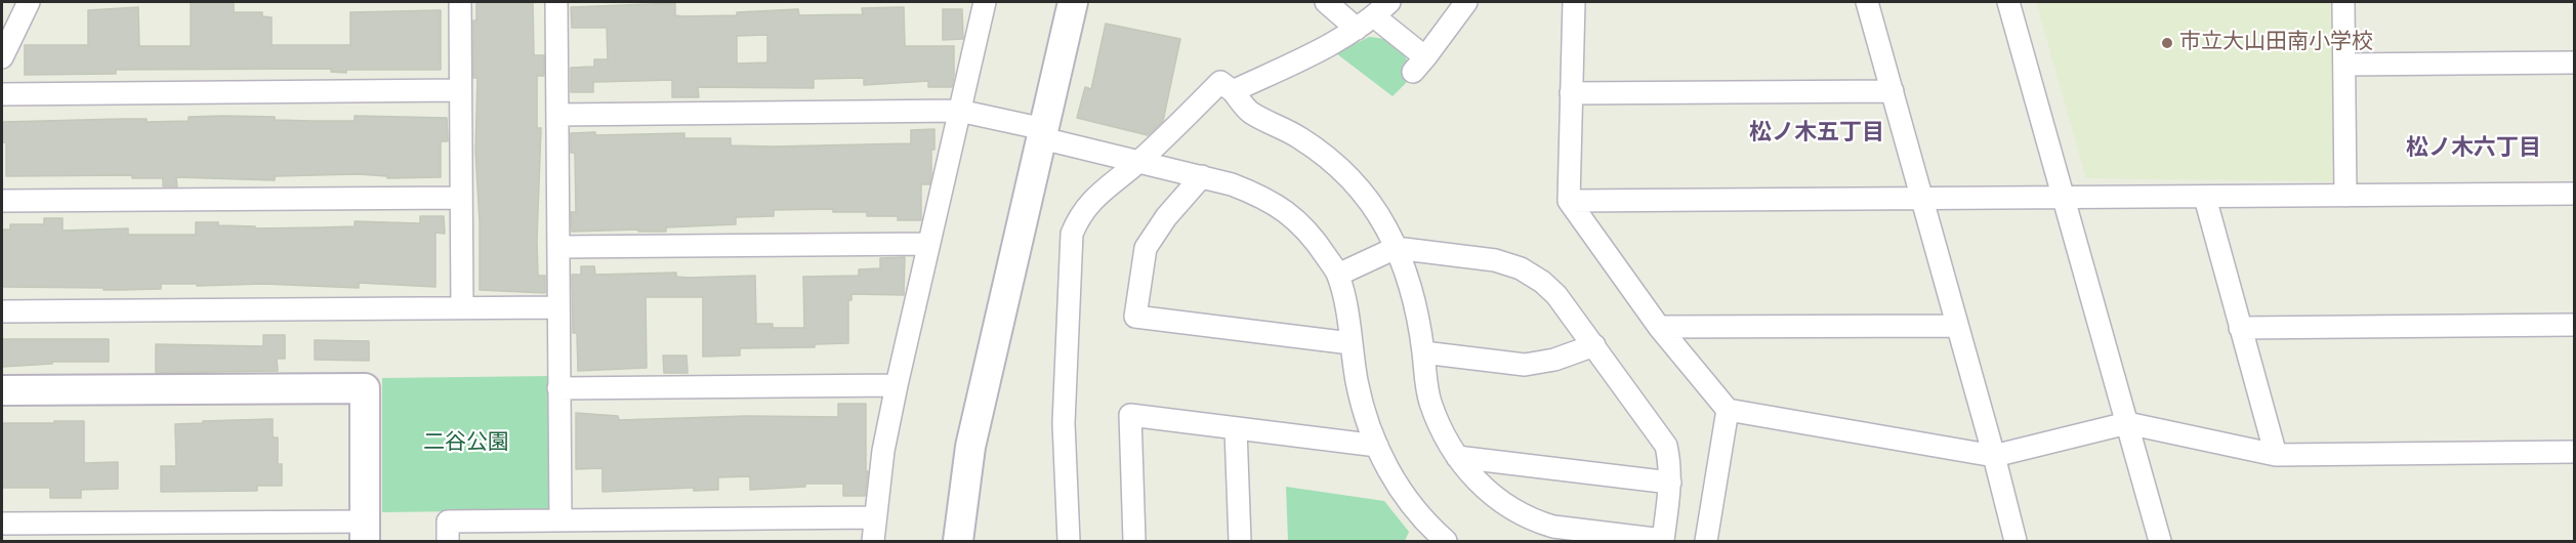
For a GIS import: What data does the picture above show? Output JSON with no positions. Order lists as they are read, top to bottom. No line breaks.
{"districts":["松ノ木五丁目","松ノ木六丁目"],"parks":["二谷公園"],"places":["市立大山田南小学校"]}
